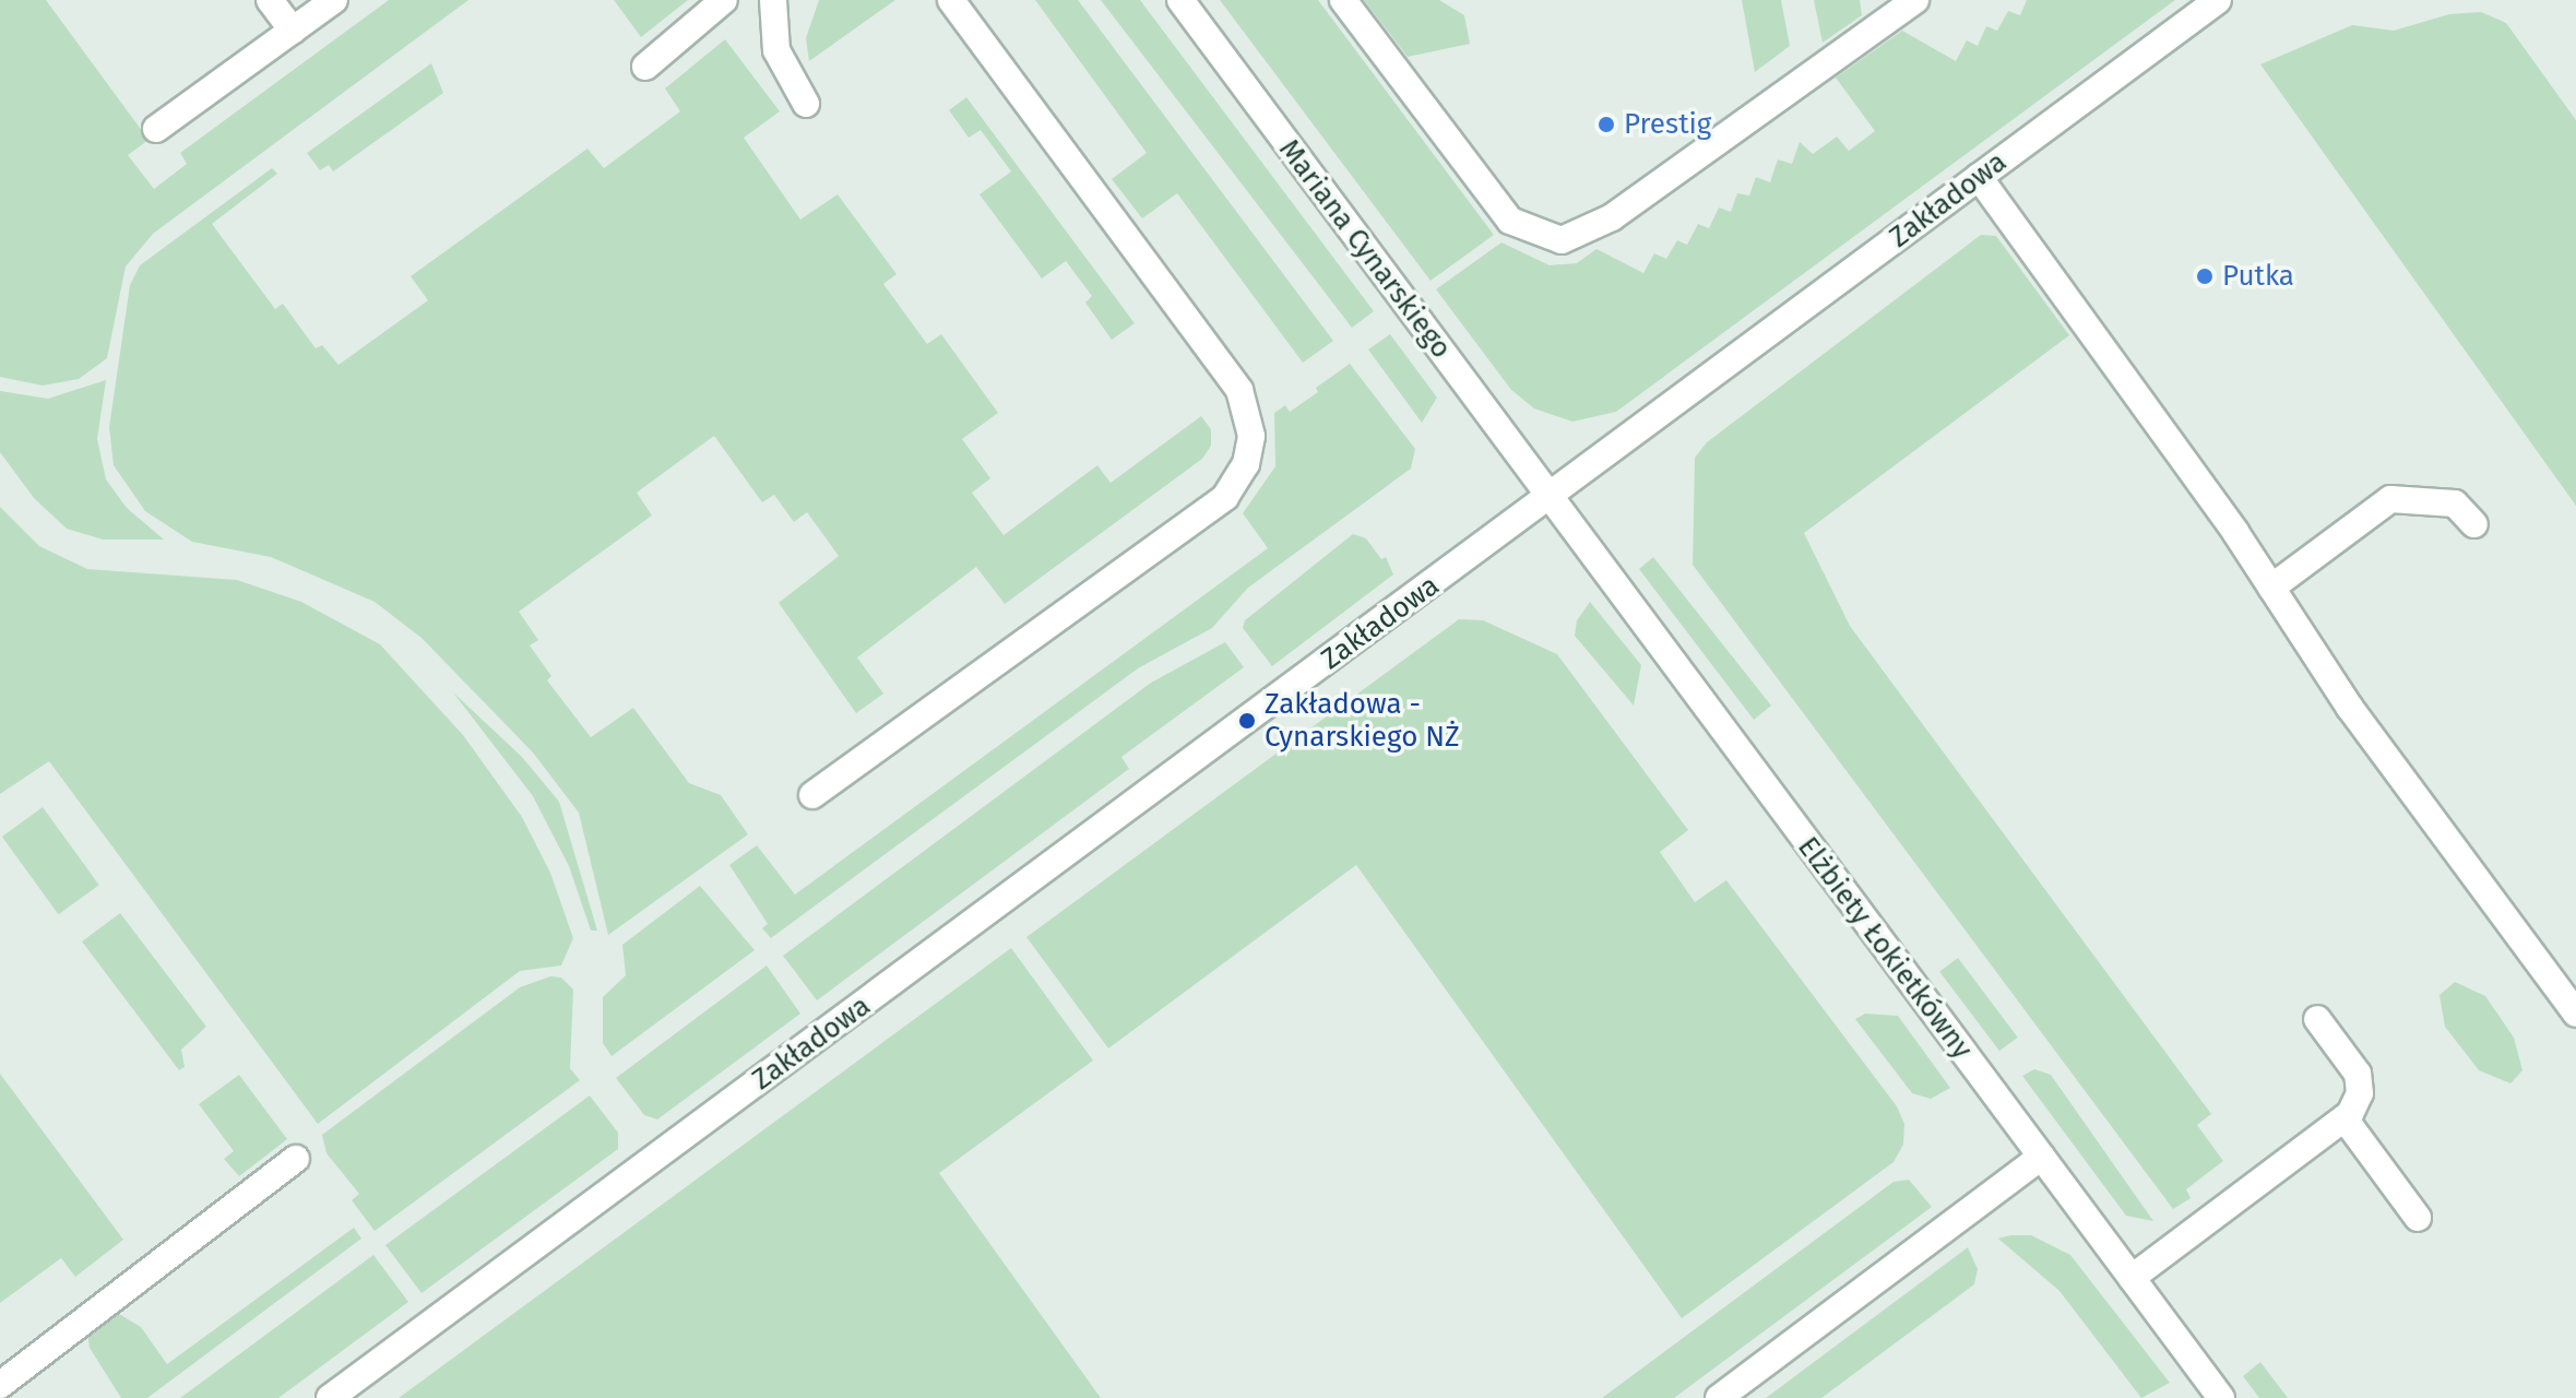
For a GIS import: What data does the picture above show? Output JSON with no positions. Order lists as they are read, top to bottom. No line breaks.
{"streets":{"street":["Zakładowa","Mariana Cynarskiego","Elżbiety Łokietkówny"]},"crossings":[["Zakładowa","Mariana Cynarskiego"],["Zakładowa","Elżbiety Łokietkówny"],["Mariana Cynarskiego","Elżbiety Łokietkówny"]],"places":["Prestig","Putka","Zakładowa - Cynarskiego NŻ"]}
